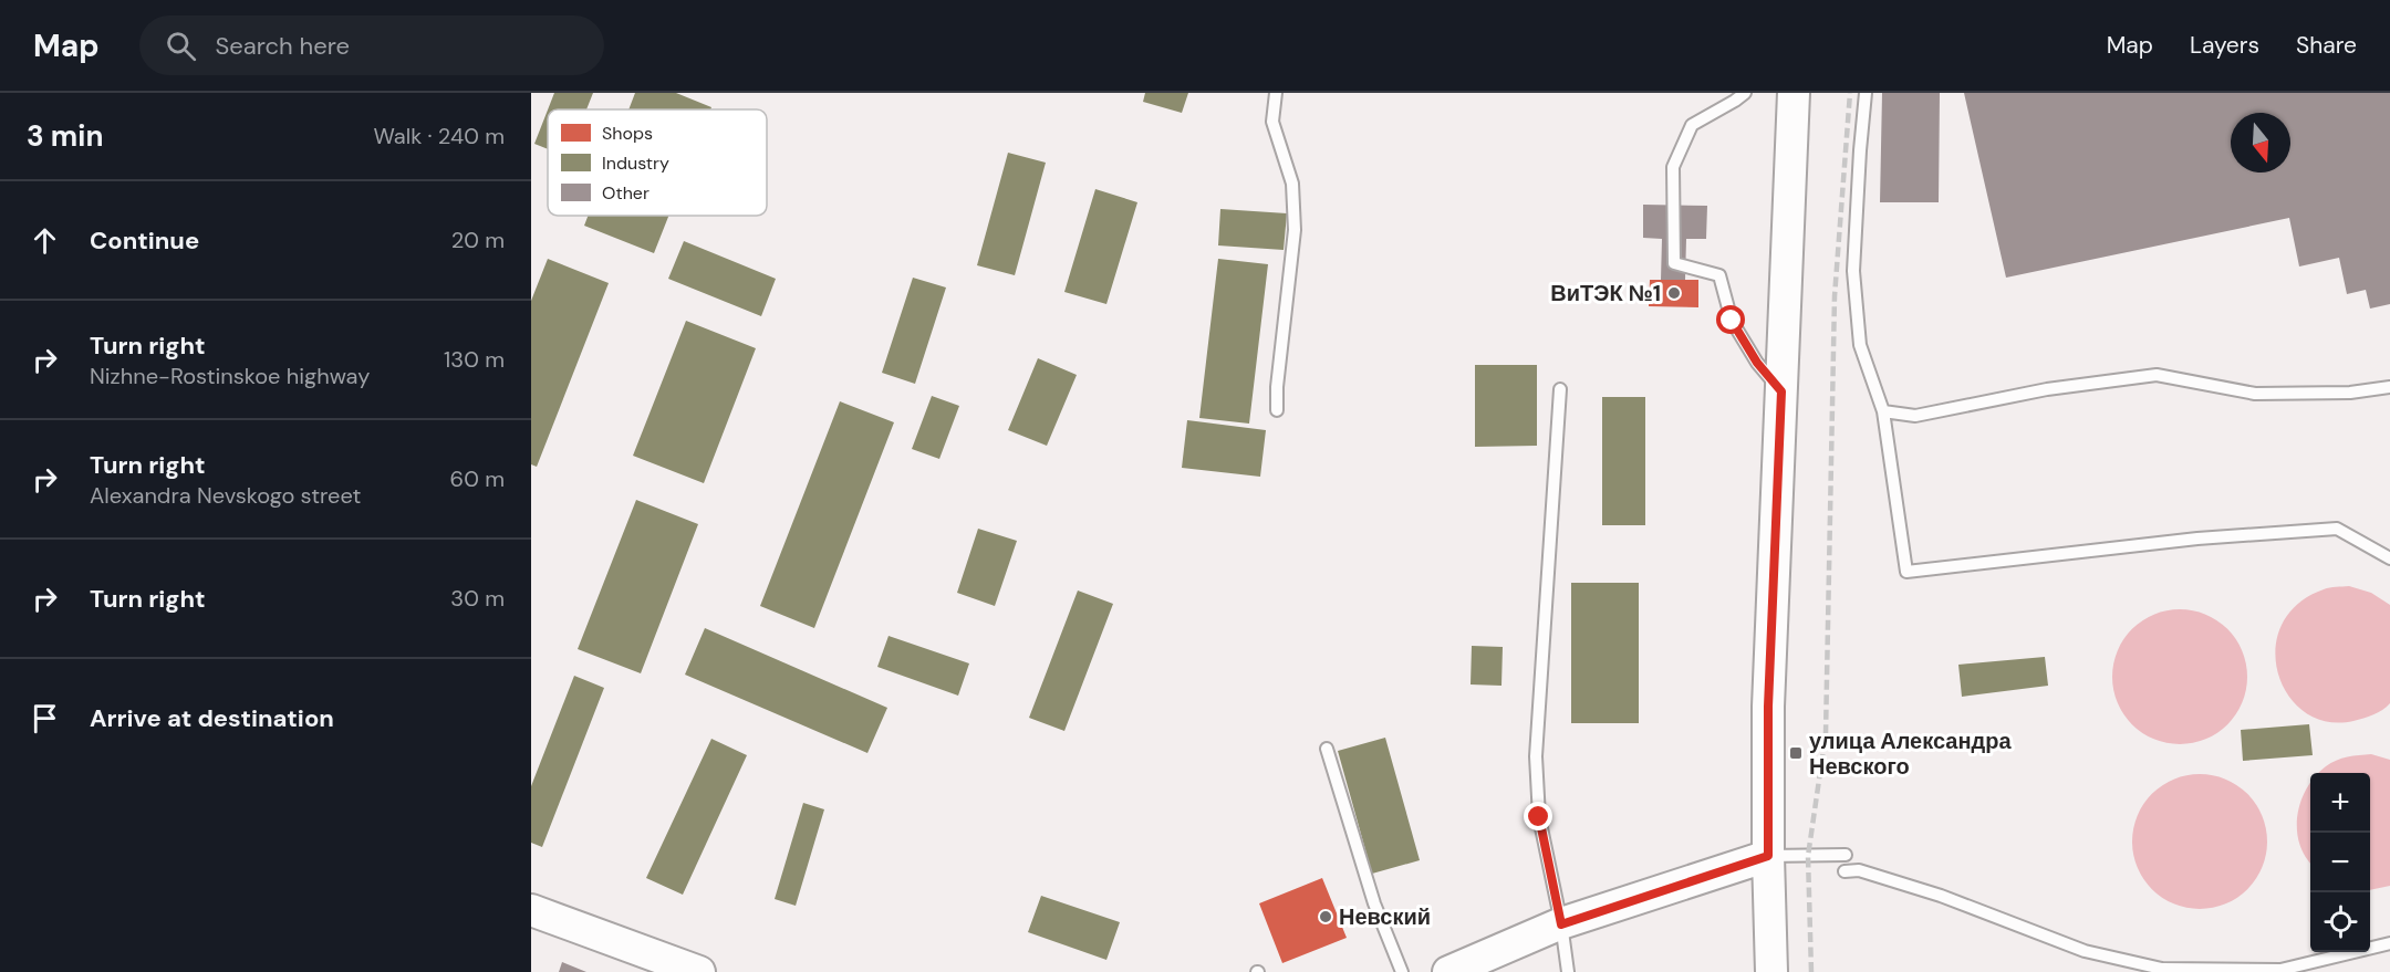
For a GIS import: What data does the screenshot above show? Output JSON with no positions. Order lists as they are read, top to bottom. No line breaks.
{"places":{"other":["ВиТЭК №1","Невский"],"transit":["улица Александра Невского"]},"legend":["Shops","Industry","Other"],"north":"bottom","page":{"header":"Map","search":"Search here","nav":["Map","Layers","Share"],"heading":["3 min","Walk · 240 m"],"list":[["Continue","20 m"],["Turn right","Nizhne-Rostinskoe highway","130 m"],["Turn right","Alexandra Nevskogo street","60 m"],["Turn right","30 m"],"Arrive at destination"],"map_buttons":["+","−"]}}
